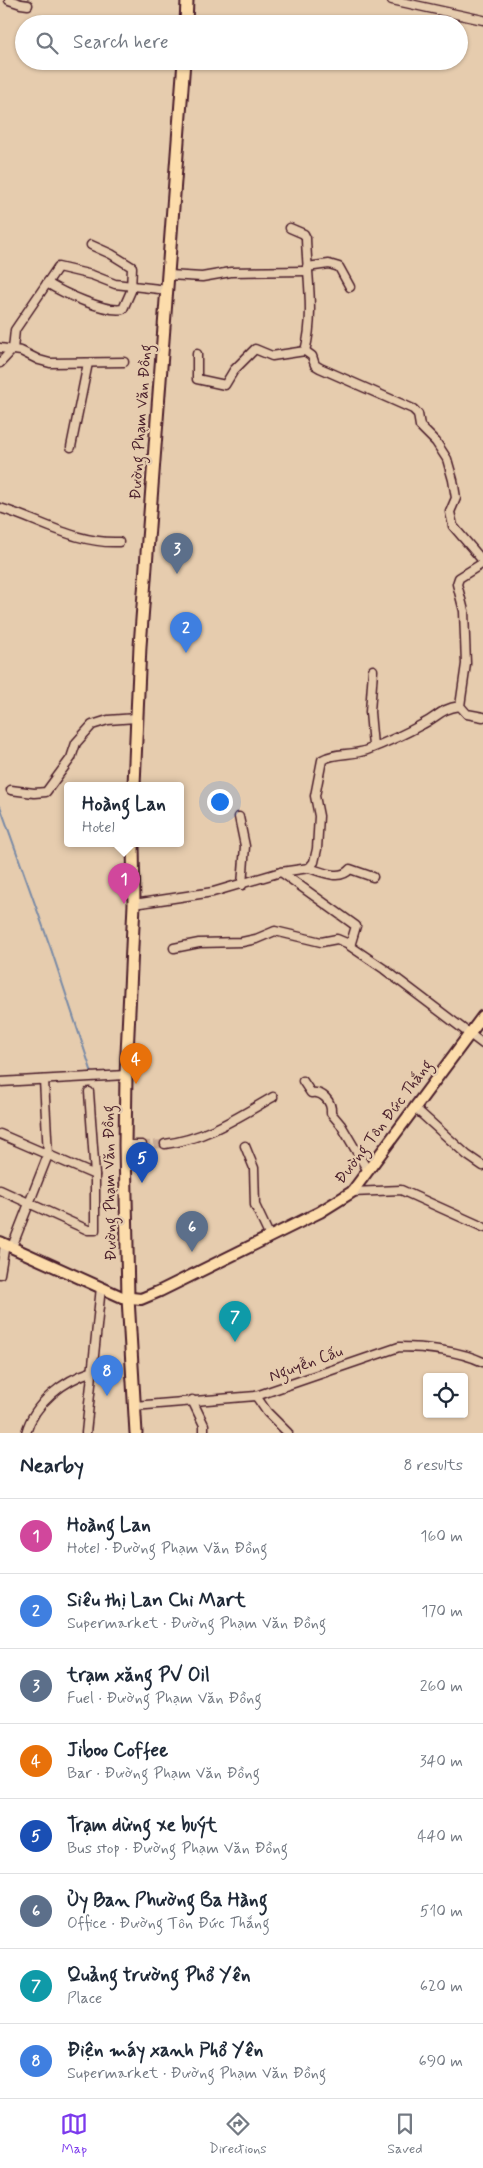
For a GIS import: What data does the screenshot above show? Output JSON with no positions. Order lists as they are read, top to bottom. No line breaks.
{"streets":{"highway":["Đường Phạm Văn Đồng"],"main road":["Đường Tôn Đức Thắng"],"street":["Nguyễn Cấu"]},"crossings":[["Đường Phạm Văn Đồng","Đường Tôn Đức Thắng"],["Đường Phạm Văn Đồng","Nguyễn Cấu"]],"page":{"search":"Search here","pins":["3","2","1","4","5","6","7","8"],"popup":["Hoàng Lan","Hotel"],"heading":["Nearby","8 results"],"list":[{"mark":"1","name":"Hoàng Lan","note":"Hotel · Đường Phạm Văn Đồng","value":"160 m"},{"mark":"2","name":"Siêu thị Lan Chi Mart","note":"Supermarket · Đường Phạm Văn Đồng","value":"170 m"},{"mark":"3","name":"trạm xăng PV Oil","note":"Fuel · Đường Phạm Văn Đồng","value":"260 m"},{"mark":"4","name":"Jiboo Coffee","note":"Bar · Đường Phạm Văn Đồng","value":"340 m"},{"mark":"5","name":"Trạm dừng xe buýt","note":"Bus stop · Đường Phạm Văn Đồng","value":"440 m"},{"mark":"6","name":"Ủy Ban Phường Ba Hàng","note":"Office · Đường Tôn Đức Thắng","value":"510 m"},{"mark":"7","name":"Quảng trường Phổ Yên","note":"Place","value":"620 m"},{"mark":"8","name":"Điện máy xanh Phổ Yên","note":"Supermarket · Đường Phạm Văn Đồng","value":"690 m"}],"nav":["Map","Directions","Saved"]}}
